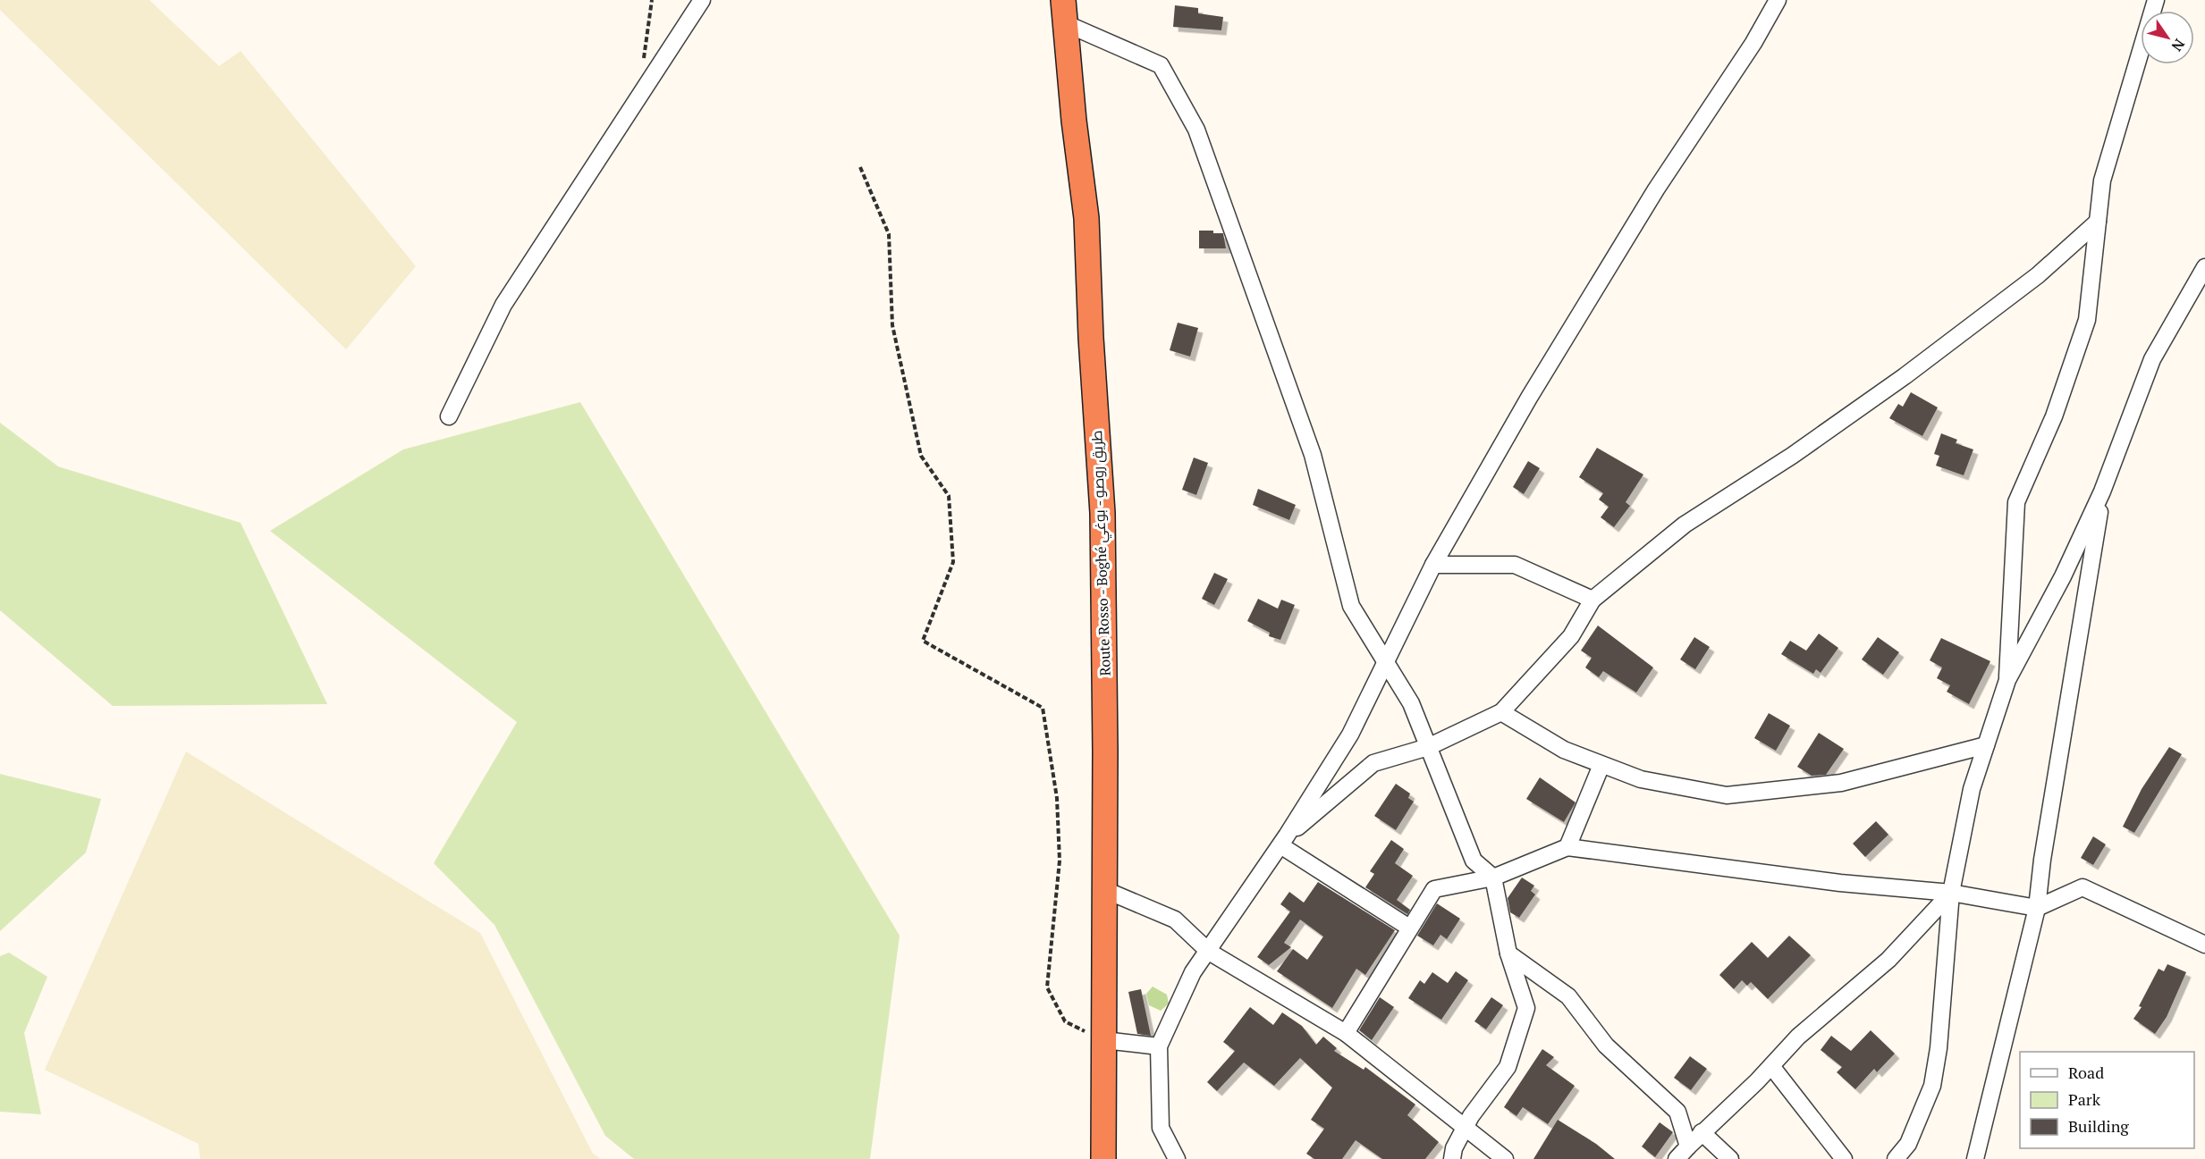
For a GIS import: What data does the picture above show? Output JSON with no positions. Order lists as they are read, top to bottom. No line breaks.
{"streets":{"highway":["Route Rosso - Boghé طريق روصو - بوغي"]},"legend":["Road","Park","Building"],"north":"bottom right"}
